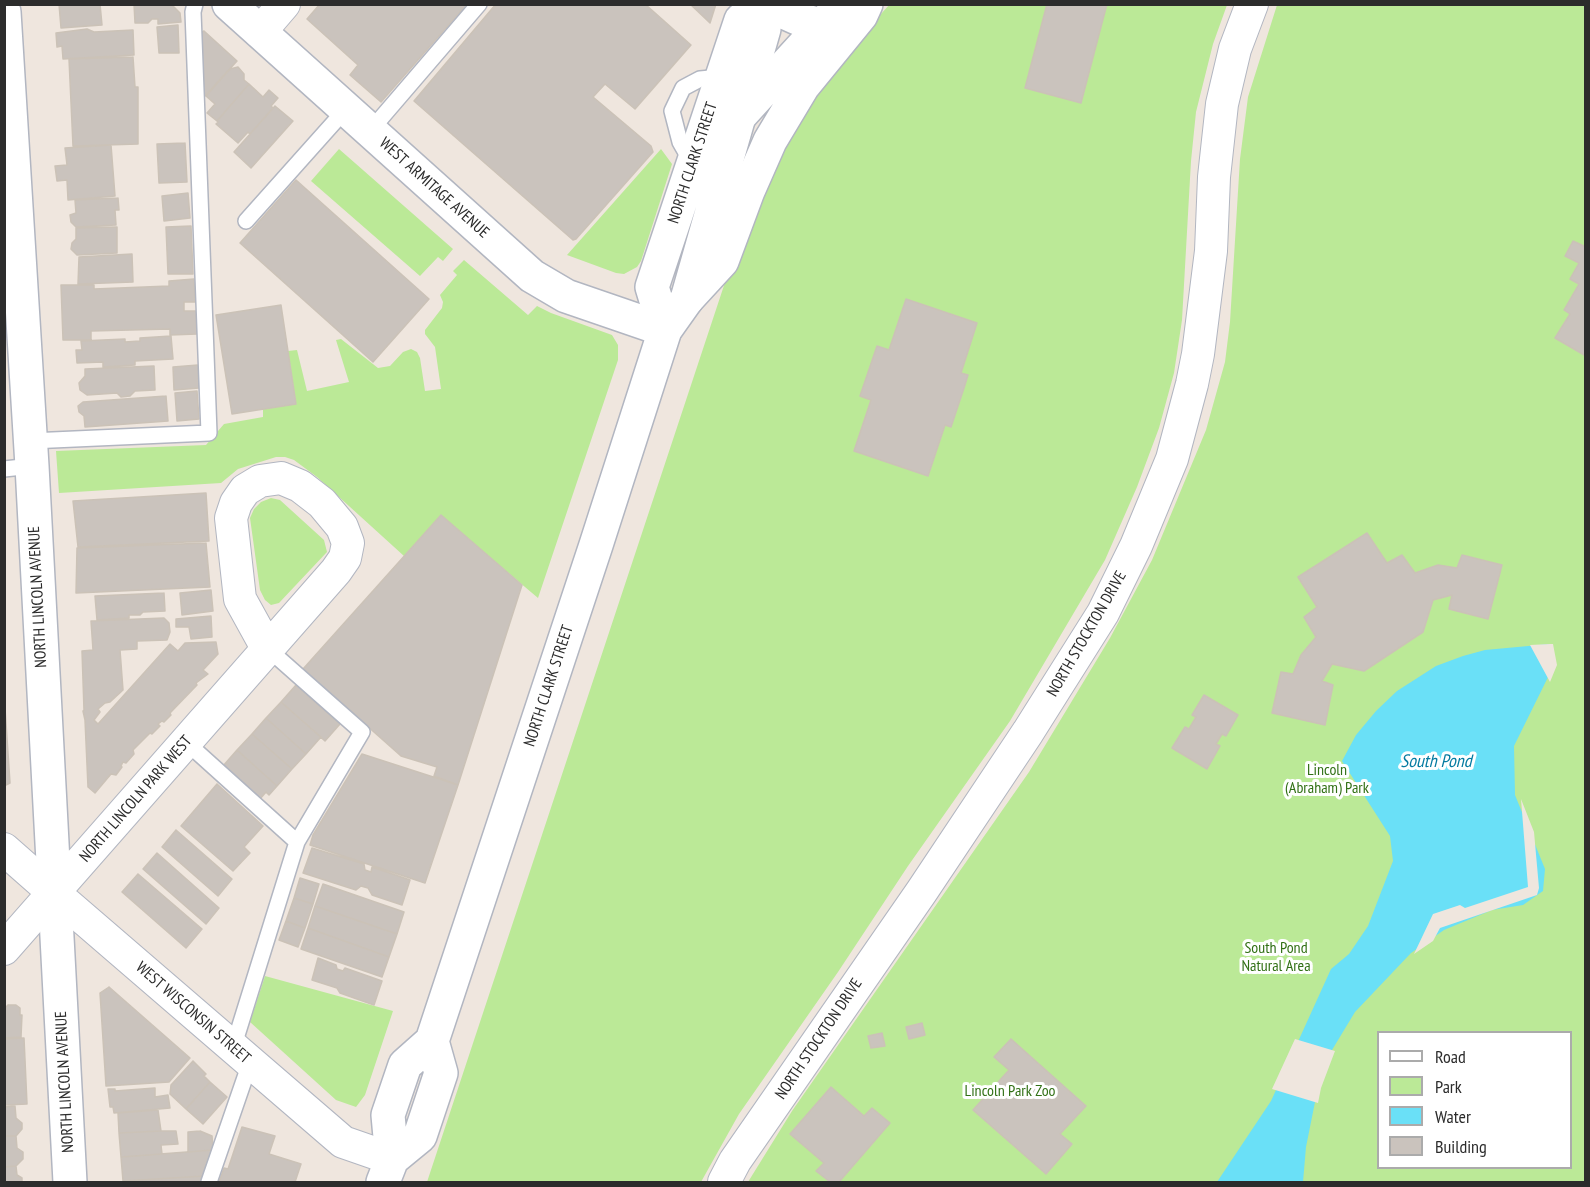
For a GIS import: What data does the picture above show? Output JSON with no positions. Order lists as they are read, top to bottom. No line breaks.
{"streets":{"main road":["NORTH CLARK STREET","WEST ARMITAGE AVENUE","NORTH LINCOLN AVENUE"],"street":["NORTH STOCKTON DRIVE","NORTH LINCOLN PARK WEST","WEST WISCONSIN STREET"]},"crossings":[["NORTH CLARK STREET","WEST ARMITAGE AVENUE"],["NORTH CLARK STREET","WEST WISCONSIN STREET"],["NORTH LINCOLN AVENUE","NORTH LINCOLN PARK WEST"],["NORTH LINCOLN AVENUE","WEST WISCONSIN STREET"],["NORTH LINCOLN PARK WEST","WEST WISCONSIN STREET"]],"water":["South Pond"],"parks":["Lincoln (Abraham) Park","South Pond Natural Area","Lincoln Park Zoo"],"legend":["Road","Park","Water","Building"]}
